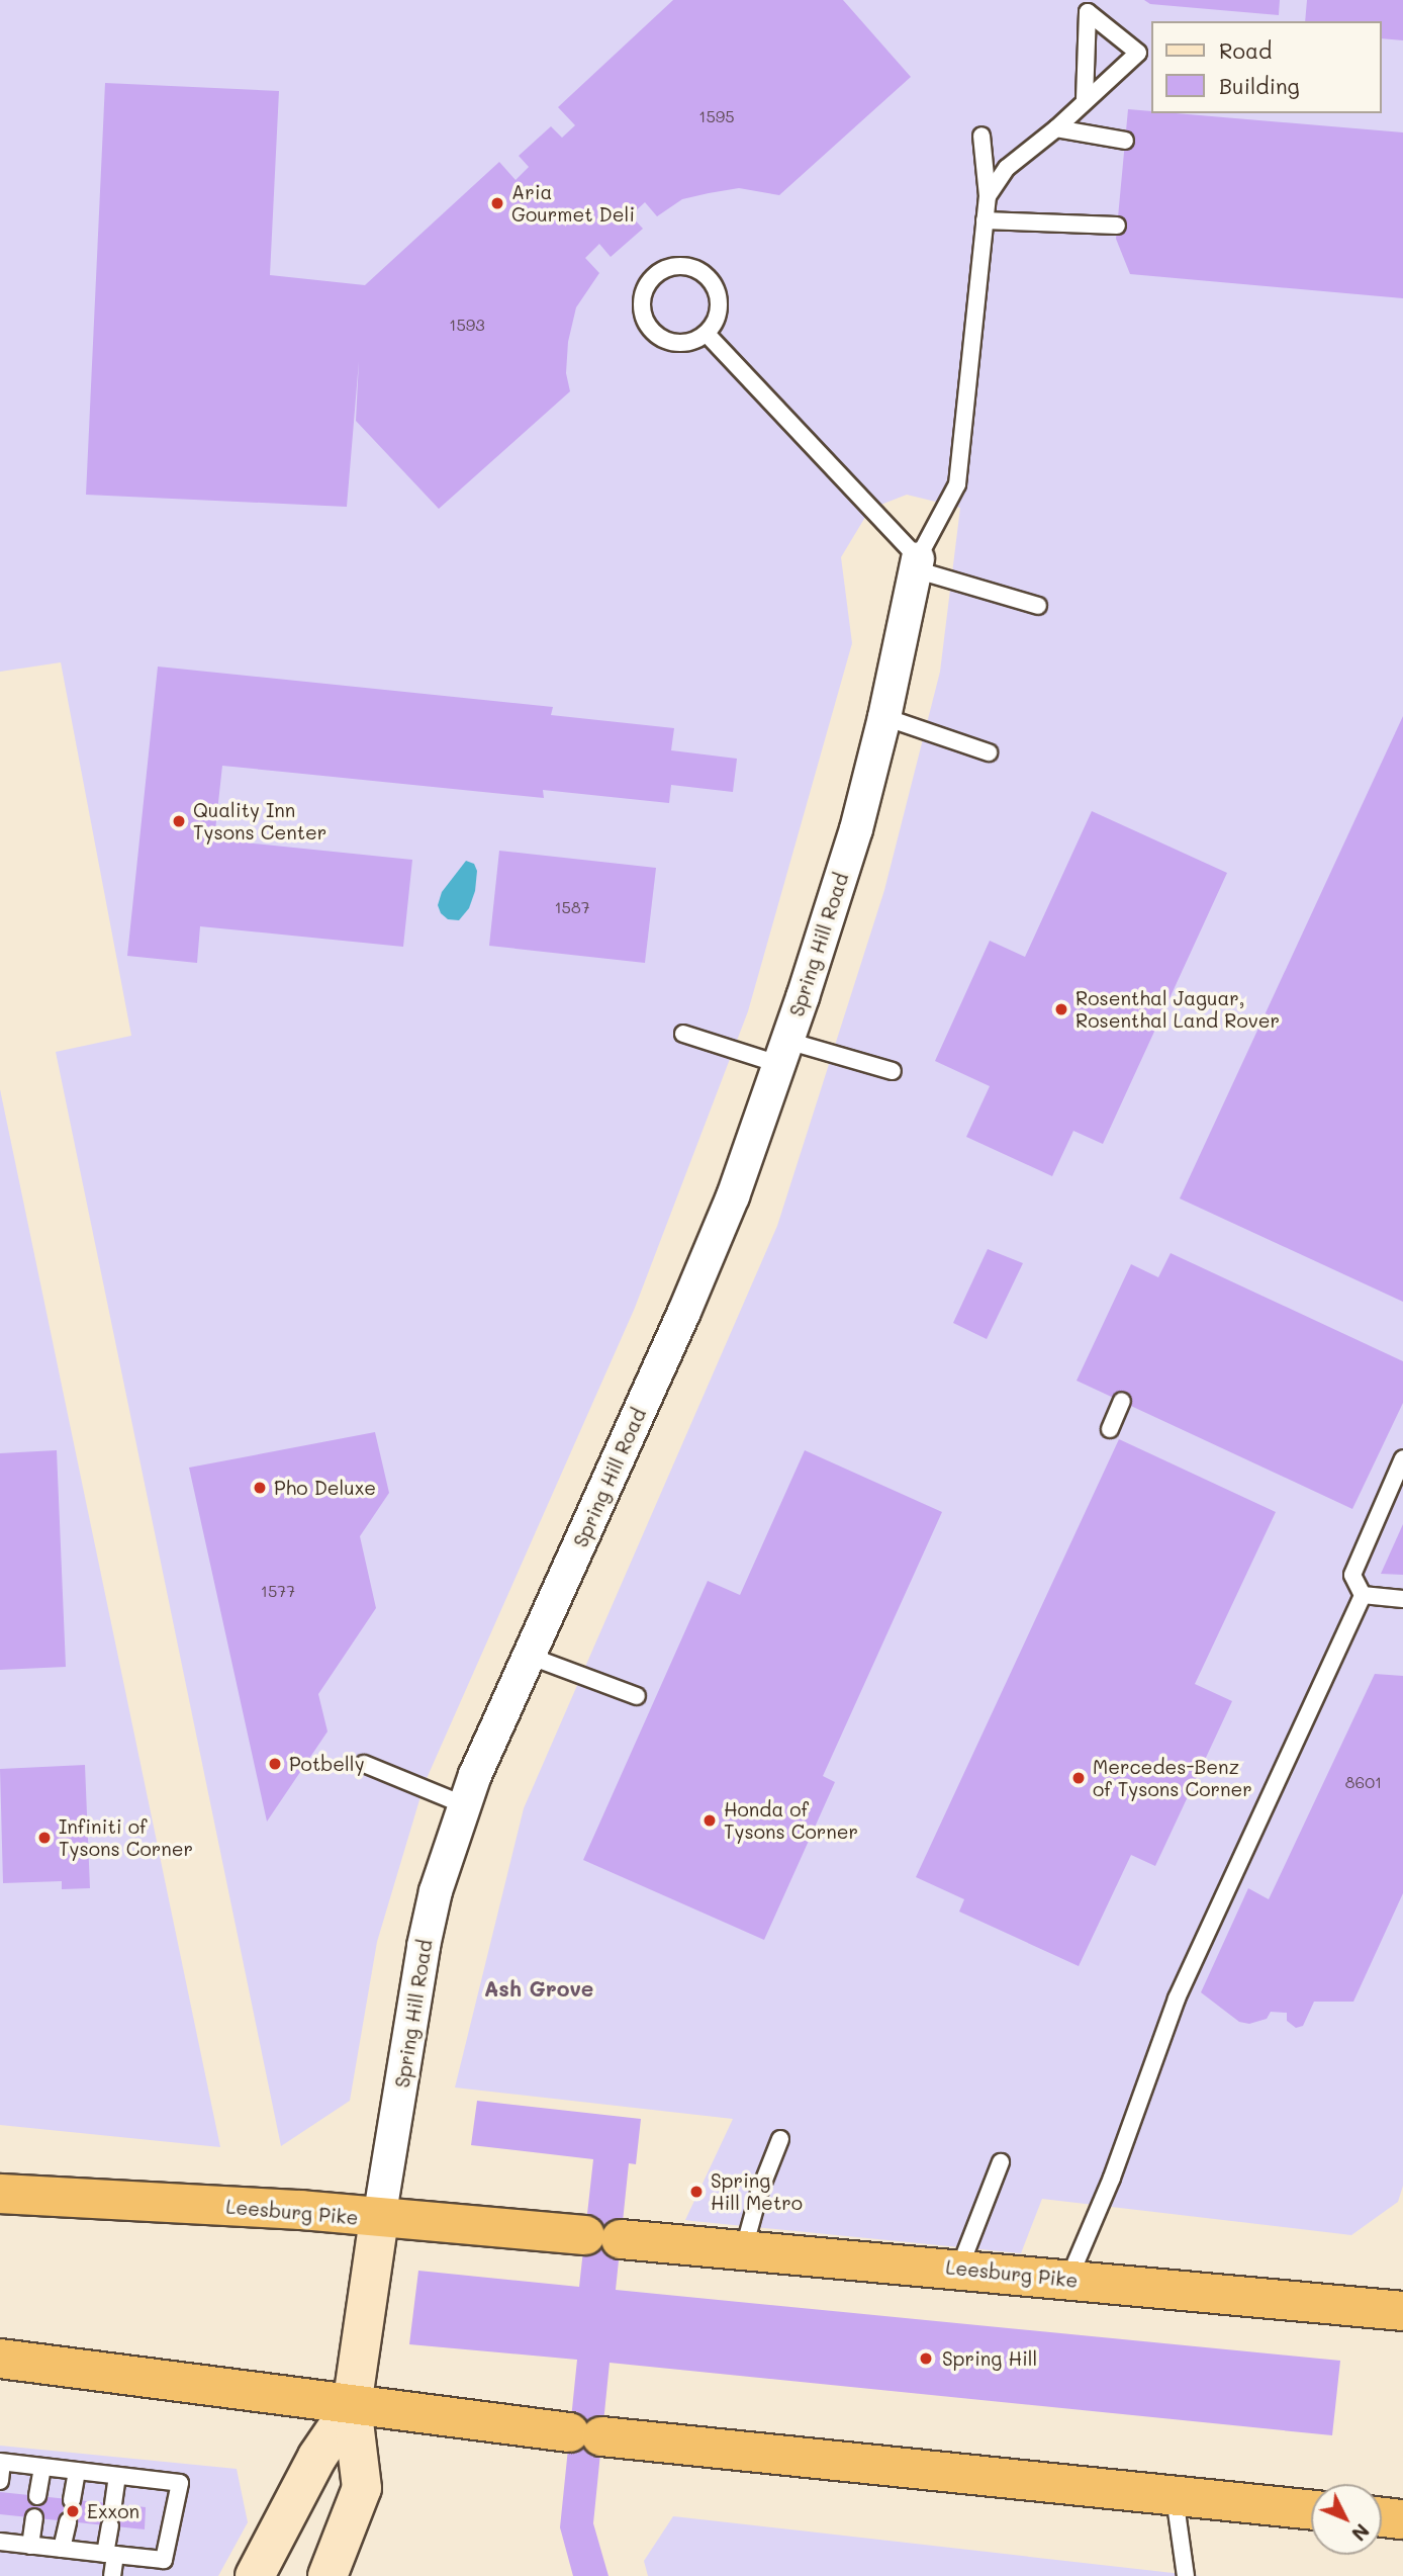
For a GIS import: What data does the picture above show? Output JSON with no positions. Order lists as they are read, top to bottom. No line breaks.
{"streets":{"highway":["Leesburg Pike"],"main road":["Spring Hill Road"]},"crossings":[["Spring Hill Road","Leesburg Pike"]],"districts":["Ash Grove"],"places":["Aria Gourmet Deli","Quality Inn Tysons Center","Rosenthal Jaguar, Rosenthal Land Rover","Pho Deluxe","Potbelly","Mercedes-Benz of Tysons Corner","Honda of Tysons Corner","Infiniti of Tysons Corner","Spring Hill Metro","Spring Hill","Exxon"],"house_numbers":["1595","1593","1587","1577","8601"],"legend":["Road","Building"],"north":"bottom right"}
